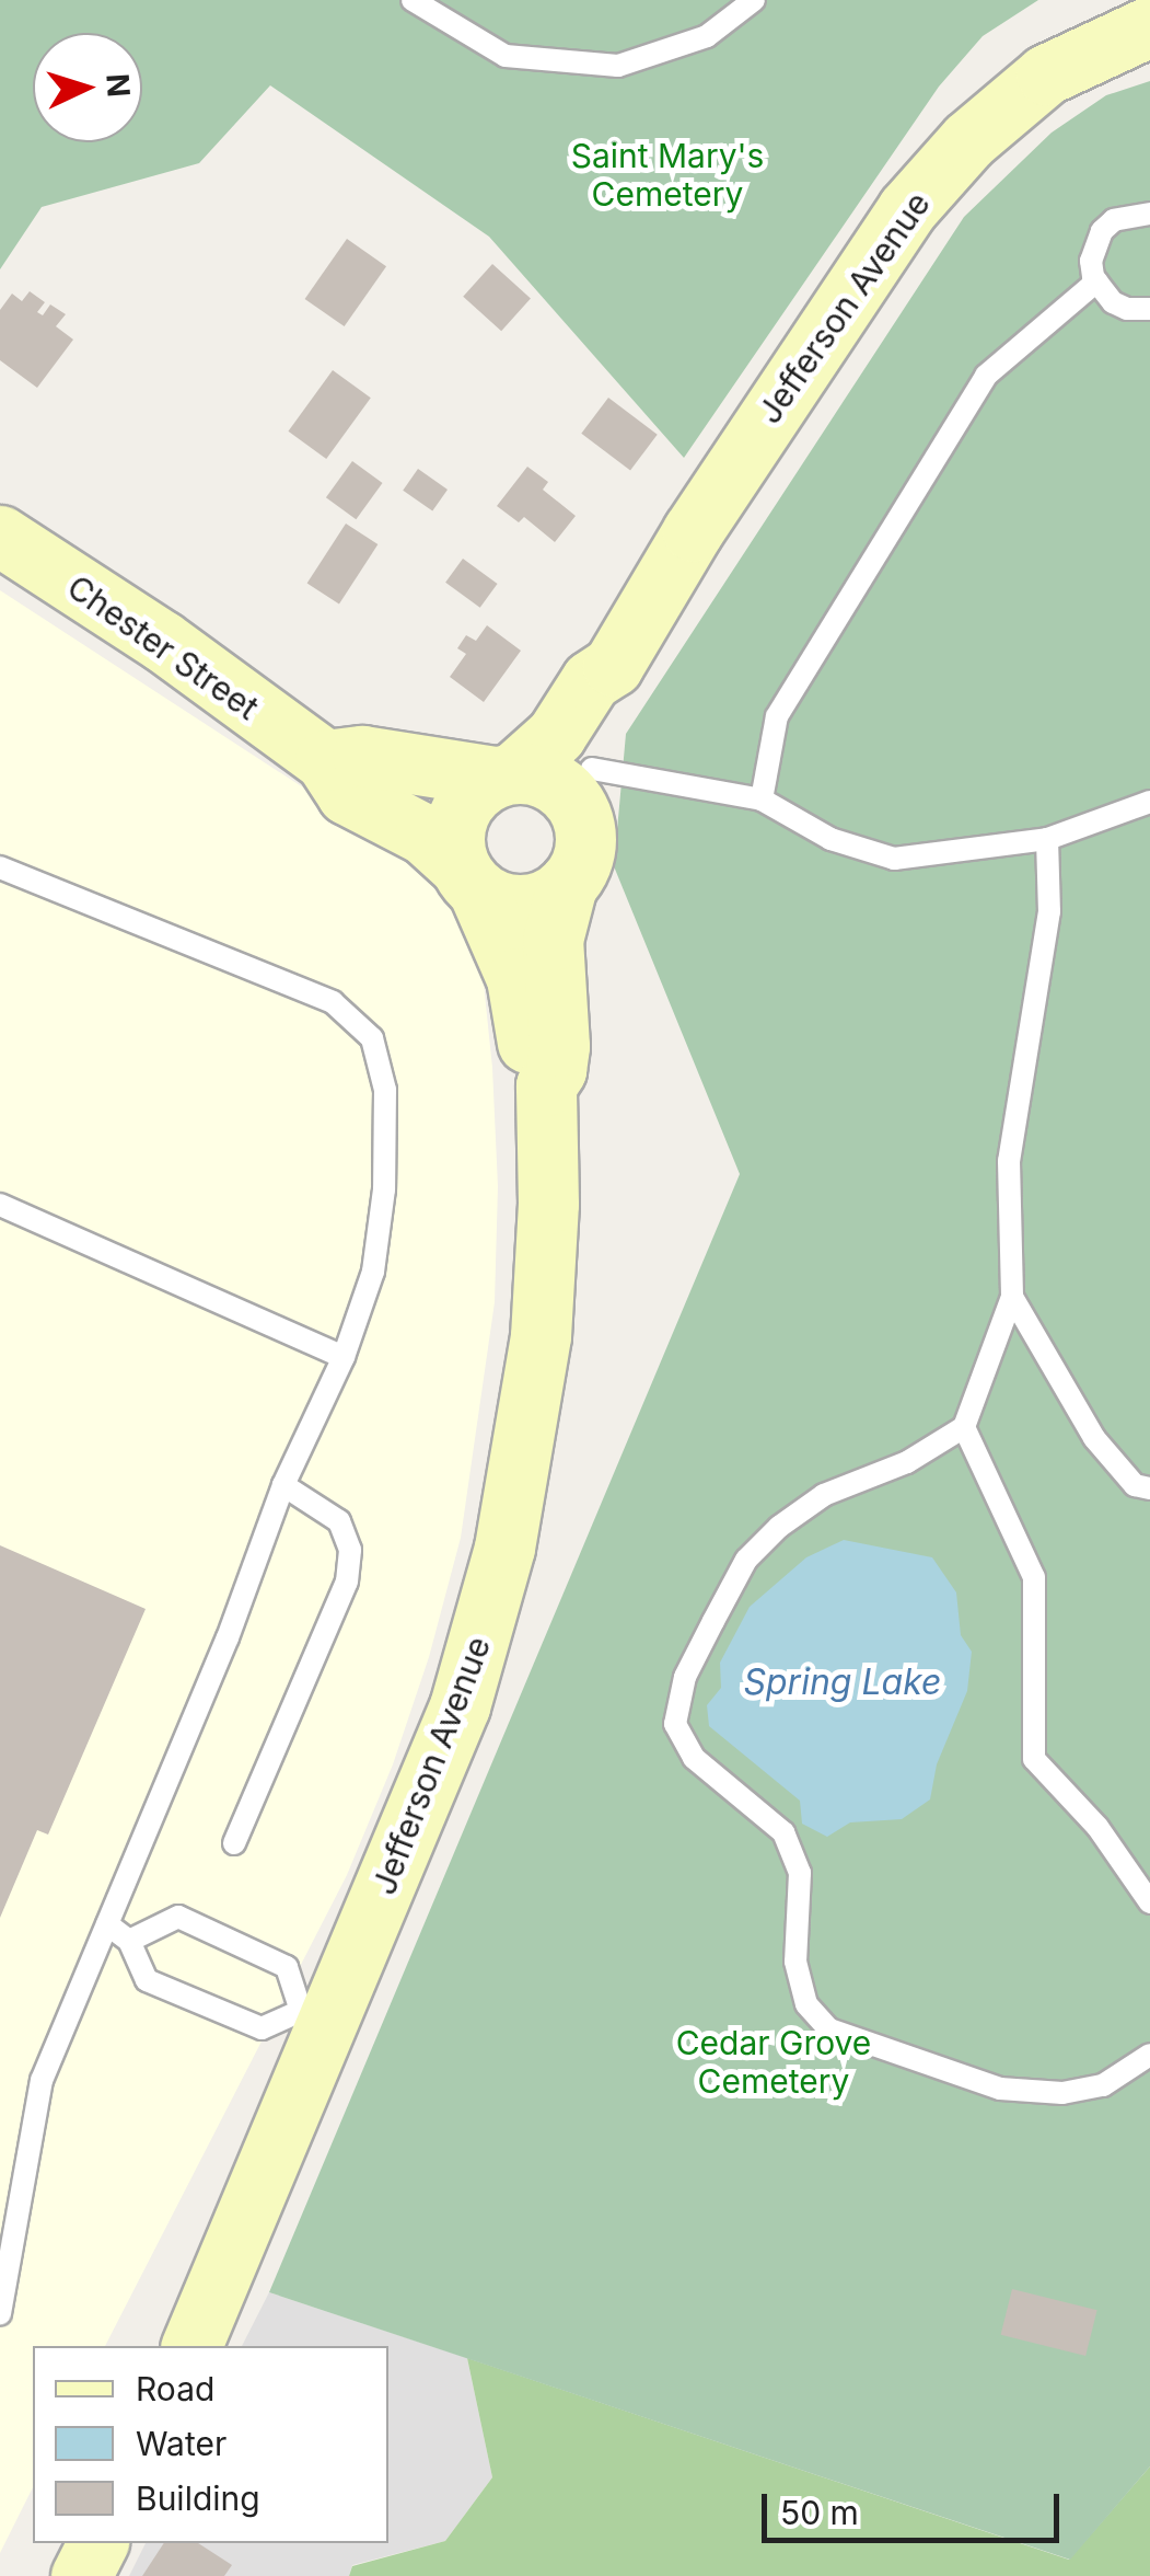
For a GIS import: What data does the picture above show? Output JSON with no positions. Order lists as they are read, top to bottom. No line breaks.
{"streets":{"main road":["Jefferson Avenue","Chester Street"]},"crossings":[["Jefferson Avenue","Chester Street"]],"water":["Spring Lake"],"parks":["Saint Mary's Cemetery","Cedar Grove Cemetery"],"legend":["Road","Water","Building"],"scale_bar":"50 m","north":"right"}
